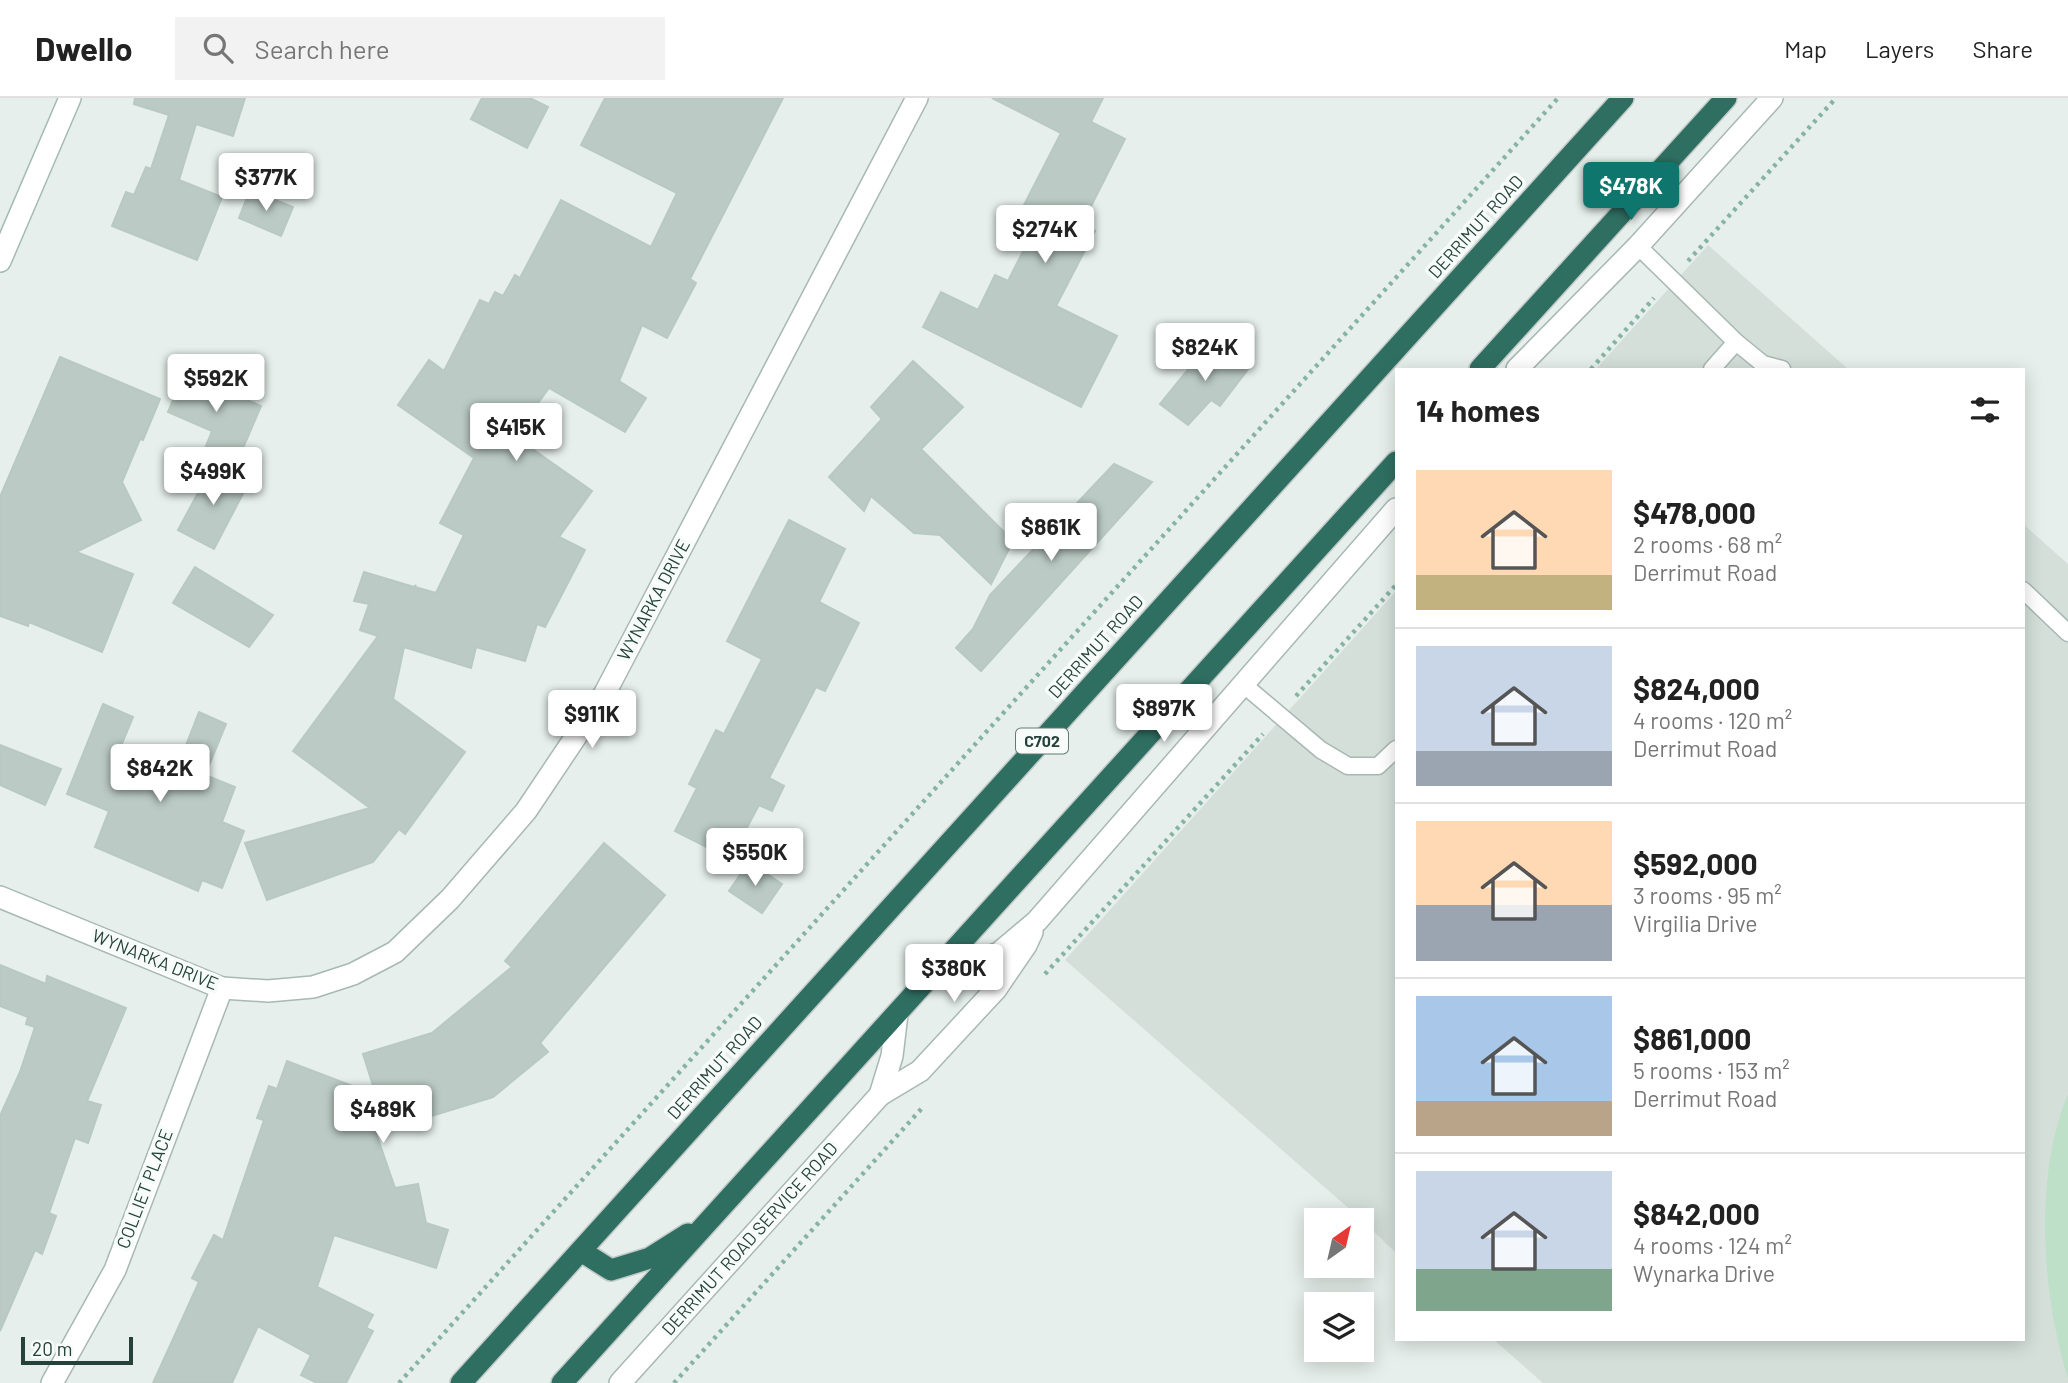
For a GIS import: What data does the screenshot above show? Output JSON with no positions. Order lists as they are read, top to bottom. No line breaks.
{"streets":{"highway":["DERRIMUT ROAD","C702"],"street":["WYNARKA DRIVE","COLLIET PLACE","DERRIMUT ROAD SERVICE ROAD"]},"crossings":[["WYNARKA DRIVE","COLLIET PLACE"]],"scale_bar":"20 m","north":"top right","page":{"header":"Dwello","search":"Search here","nav":["Map","Layers","Share"],"price":["$377K","$478K","$274K","$824K","$592K","$415K","$499K","$861K","$897K","$911K","$842K","$550K","$380K","$489K"],"heading":"14 homes","list":[{"name":"$478,000","note":"2 rooms · 68 m² · Derrimut Road"},{"name":"$824,000","note":"4 rooms · 120 m² · Derrimut Road"},{"name":"$592,000","note":"3 rooms · 95 m² · Virgilia Drive"},{"name":"$861,000","note":"5 rooms · 153 m² · Derrimut Road"},{"name":"$842,000","note":"4 rooms · 124 m² · Wynarka Drive"}],"scale":"20 m"}}
